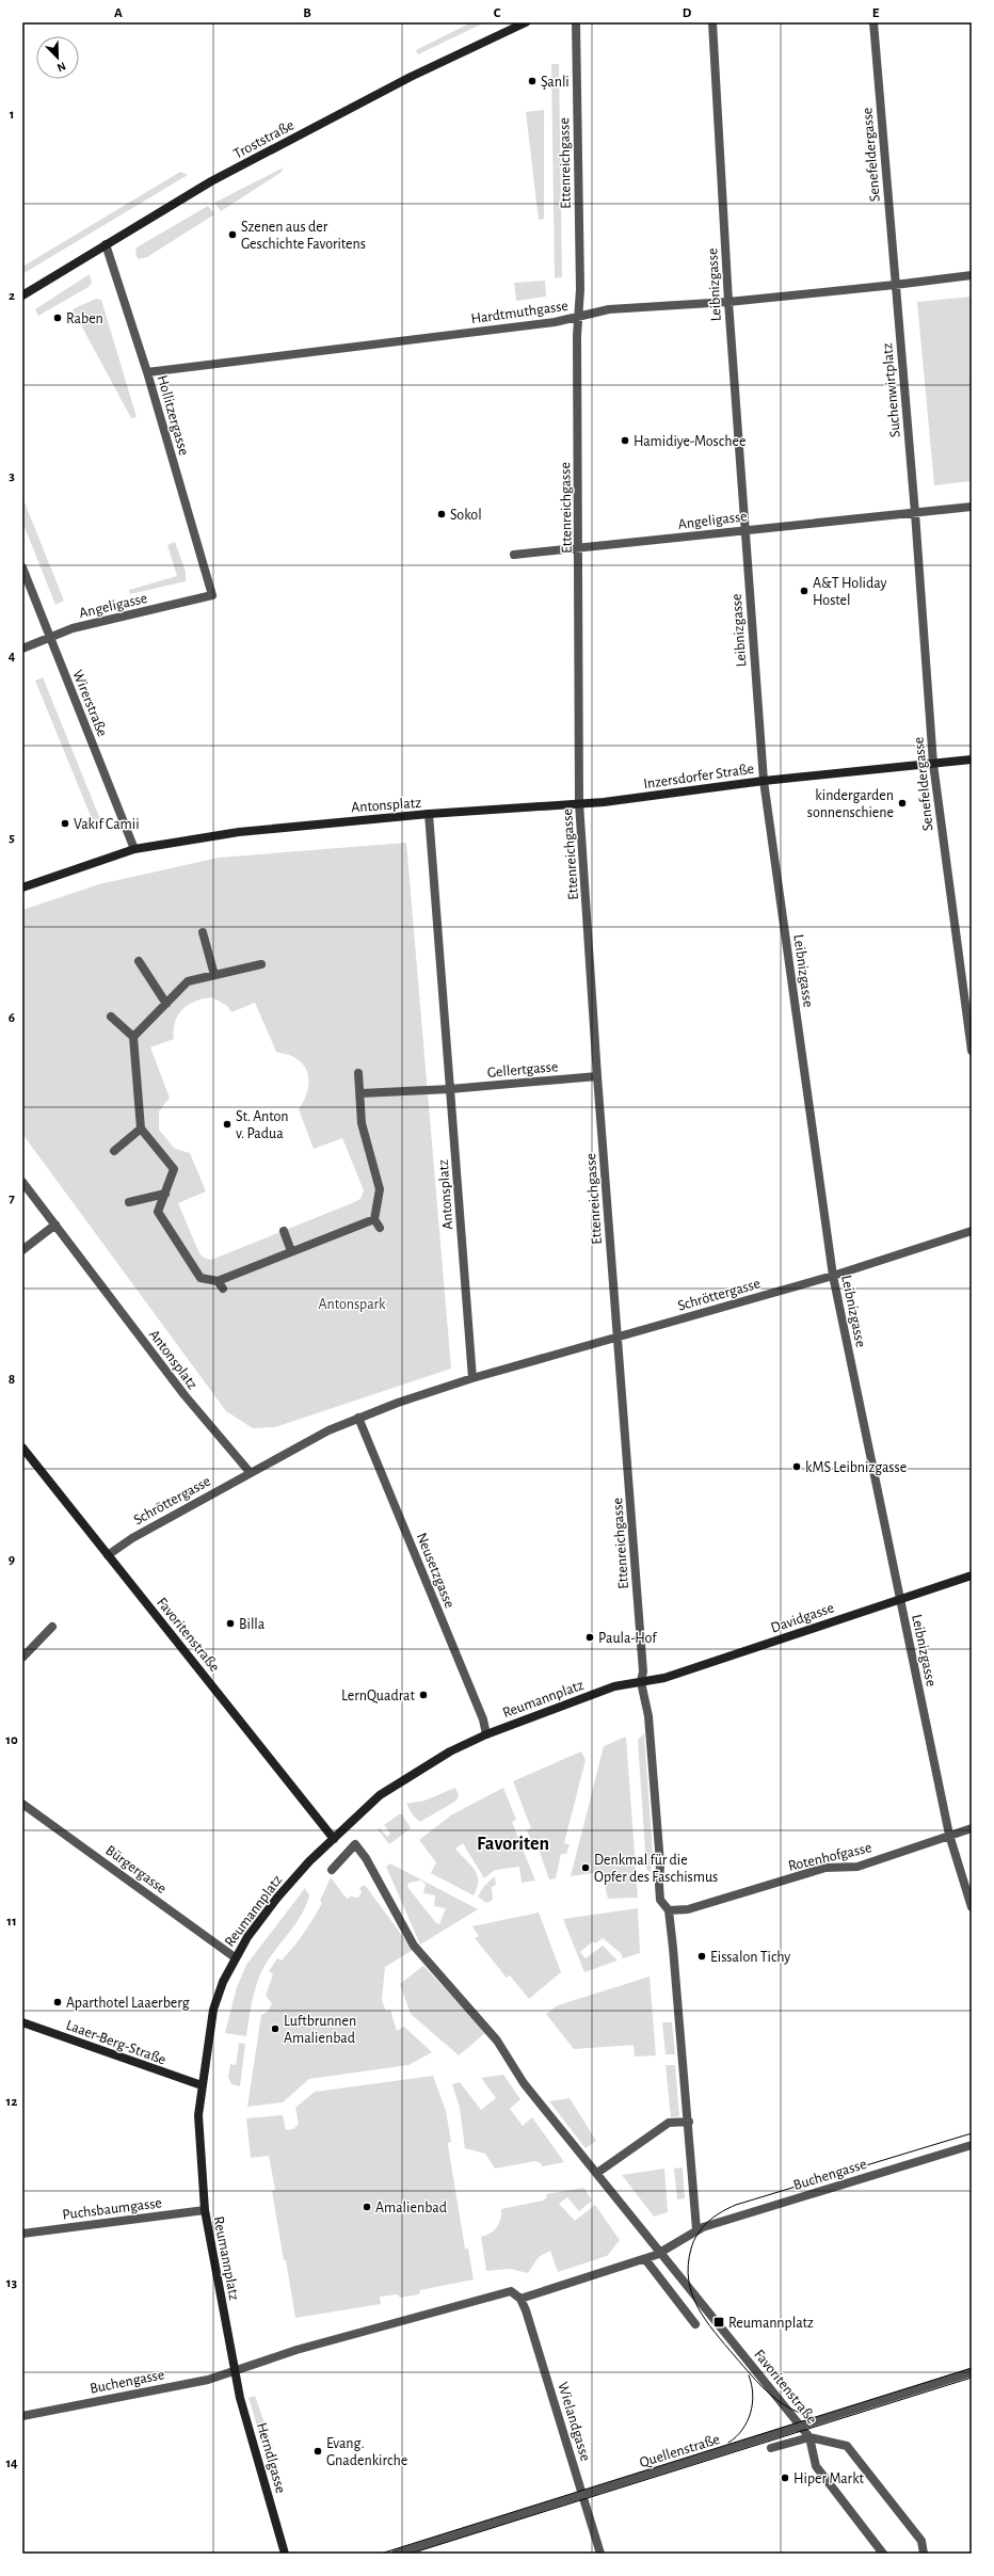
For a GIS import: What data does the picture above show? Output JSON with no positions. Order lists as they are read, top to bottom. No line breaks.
{"streets":{"street":["Troststraße","Senefeldergasse","Ettenreichgasse","Leibnizgasse","Hardtmuthgasse","Suchenwirtplatz","Hollitzergasse","Angeligasse","Wirerstraße","Inzersdorfer Straße","Antonsplatz","Gellertgasse","Schröttergasse","Neusetzgasse","Davidgasse","Favoritenstraße","Reumannplatz","Rotenhofgasse","Bürgergasse","Laaer-Berg-Straße","Buchengasse","Puchsbaumgasse","Wielandgasse","Quellenstraße","Herndlgasse"]},"crossings":[["Troststraße","Hollitzergasse"],["Senefeldergasse","Hardtmuthgasse"],["Senefeldergasse","Suchenwirtplatz"],["Senefeldergasse","Angeligasse"],["Senefeldergasse","Inzersdorfer Straße"],["Ettenreichgasse","Hardtmuthgasse"],["Ettenreichgasse","Angeligasse"],["Ettenreichgasse","Inzersdorfer Straße"],["Ettenreichgasse","Gellertgasse"],["Ettenreichgasse","Schröttergasse"],["Ettenreichgasse","Davidgasse"],["Ettenreichgasse","Reumannplatz"],["Leibnizgasse","Hardtmuthgasse"],["Leibnizgasse","Angeligasse"],["Leibnizgasse","Inzersdorfer Straße"],["Leibnizgasse","Schröttergasse"],["Leibnizgasse","Davidgasse"],["Leibnizgasse","Rotenhofgasse"],["Hardtmuthgasse","Suchenwirtplatz"],["Hardtmuthgasse","Hollitzergasse"],["Suchenwirtplatz","Angeligasse"],["Hollitzergasse","Angeligasse"],["Angeligasse","Wirerstraße"],["Wirerstraße","Antonsplatz"],["Inzersdorfer Straße","Antonsplatz"],["Antonsplatz","Gellertgasse"],["Antonsplatz","Schröttergasse"],["Schröttergasse","Favoritenstraße"],["Neusetzgasse","Reumannplatz"],["Davidgasse","Reumannplatz"],["Favoritenstraße","Reumannplatz"],["Favoritenstraße","Quellenstraße"],["Reumannplatz","Bürgergasse"],["Reumannplatz","Laaer-Berg-Straße"],["Reumannplatz","Buchengasse"],["Reumannplatz","Puchsbaumgasse"],["Reumannplatz","Herndlgasse"],["Buchengasse","Herndlgasse"],["Wielandgasse","Quellenstraße"]],"districts":["Favoriten"],"parks":["Antonspark"],"places":{"other":["Şanli","Szenen aus der Geschichte Favoritens","Raben","Hamidiye-Moschee","Sokol","A&T Holiday Hostel","kindergarden sonnenschiene","Vakıf Camii","St. Anton v. Padua","kMS Leibnizgasse","Billa","Paula-Hof","LernQuadrat","Denkmal für die Opfer des Faschismus","Eissalon Tichy","Aparthotel Laaerberg","Luftbrunnen Amalienbad","Amalienbad","Evang. Gnadenkirche","Hiper Markt"],"transit":["Reumannplatz"]},"north":"bottom right","grid":{"columns":["A","B","C","D","E"],"rows":["1","2","3","4","5","6","7","8","9","10","11","12","13","14"]}}
